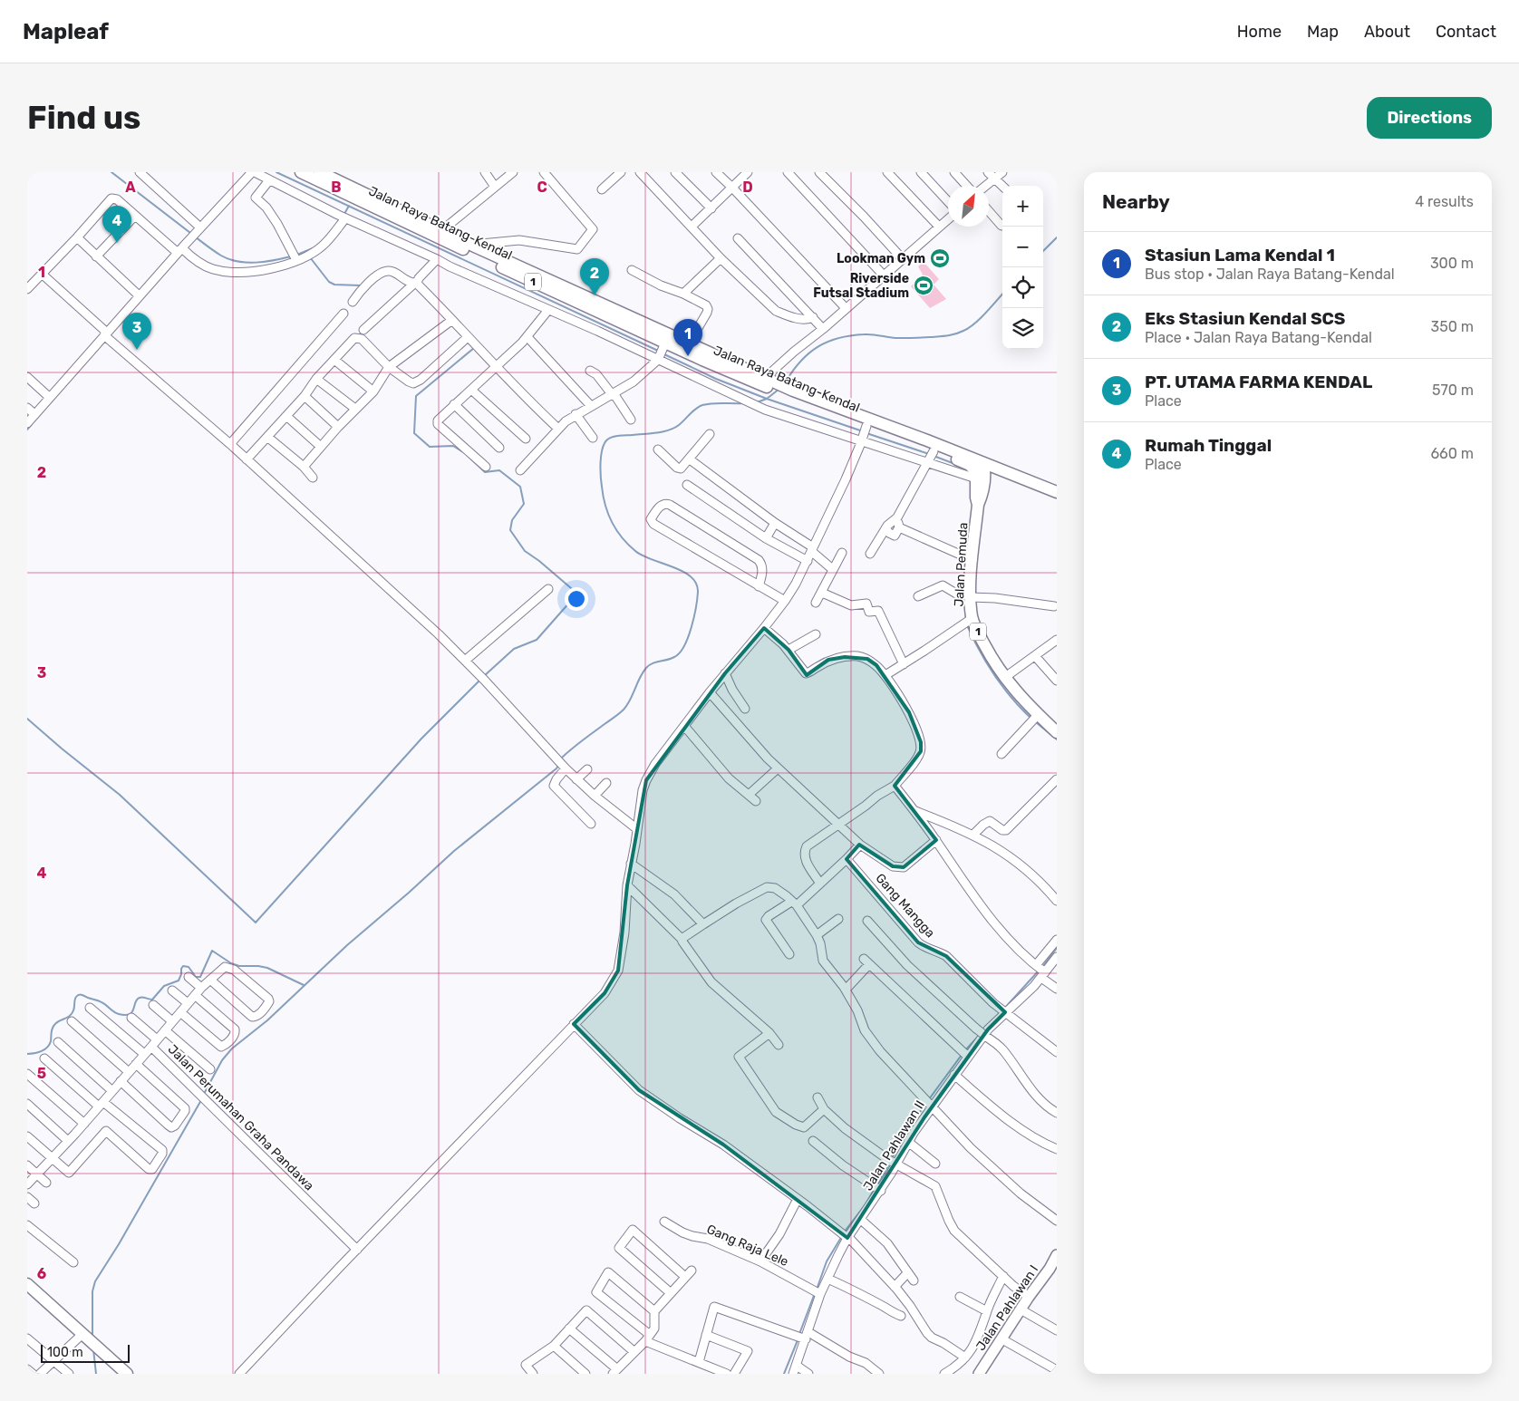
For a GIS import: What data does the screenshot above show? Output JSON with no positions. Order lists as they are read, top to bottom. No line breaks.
{"streets":{"highway":["Jalan Raya Batang-Kendal","1","Jalan Pemuda"],"main road":["Jalan Pahlawan I"],"street":["Gang Mangga","Jalan Perumahan Graha Pandawa","Jalan Pahlawan II","Gang Raja Lele"]},"crossings":[["Jalan Raya Batang-Kendal","1"],["Jalan Raya Batang-Kendal","Jalan Pemuda"],["1","Jalan Pemuda"],["Gang Mangga","Jalan Pahlawan II"],["Jalan Pahlawan II","Gang Raja Lele"]],"places":{"sports":["Lookman Gym","Riverside Futsal Stadium"]},"scale_bar":"100 m","north":"top right","page":{"header":"Mapleaf","nav":["Home","Map","About","Contact"],"buttons":"Directions","title":"Find us","heading":["Nearby","4 results"],"map_buttons":["+","−"],"pins":["4","2","3","1"],"list":[{"mark":"1","name":"Stasiun Lama Kendal 1","note":"Bus stop · Jalan Raya Batang-Kendal","value":"300 m"},{"mark":"2","name":"Eks Stasiun Kendal SCS","note":"Place · Jalan Raya Batang-Kendal","value":"350 m"},{"mark":"3","name":"PT. UTAMA FARMA KENDAL","note":"Place","value":"570 m"},{"mark":"4","name":"Rumah Tinggal","note":"Place","value":"660 m"}],"scale":"100 m"},"grid":{"columns":["A","B","C","D"],"rows":["1","2","3","4","5","6"]}}
